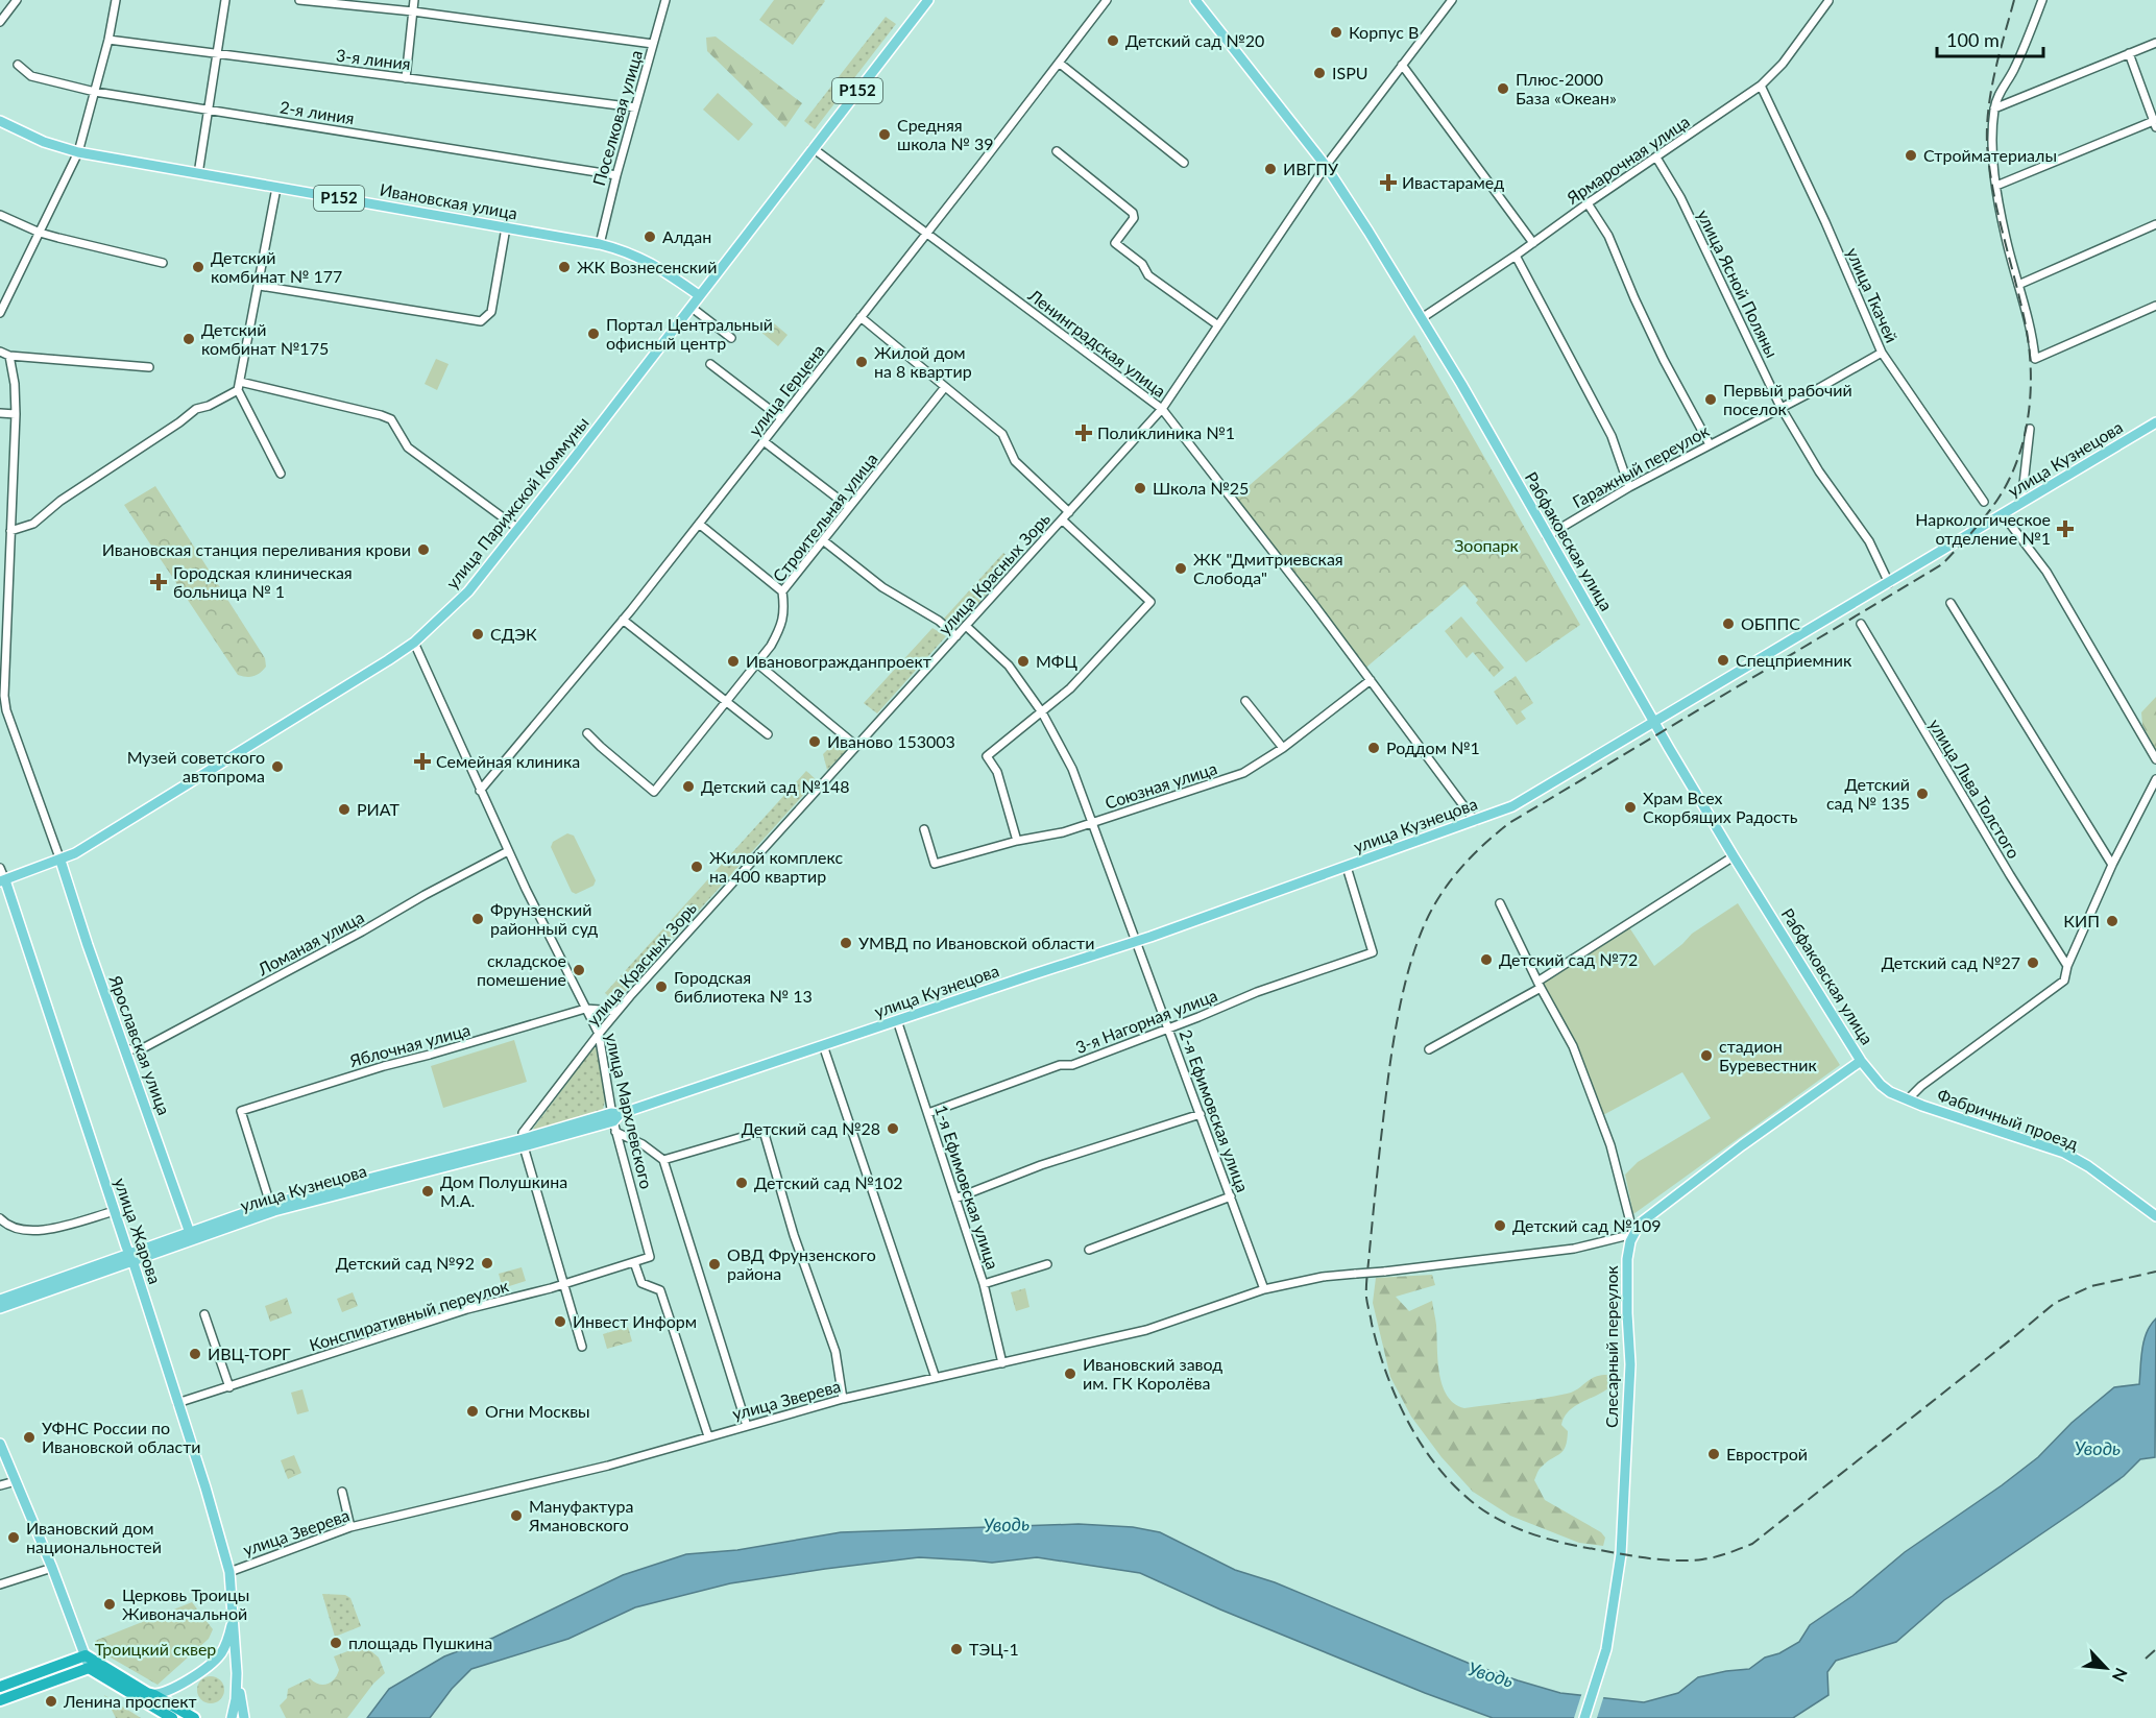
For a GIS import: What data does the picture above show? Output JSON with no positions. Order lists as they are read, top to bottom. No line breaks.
{"streets":{"main road":["Р152","Ивановская улица","улица Кузнецова","улица Парижской Коммуны","Рабфаковская улица","Ярославская улица","Фабричный проезд","улица Жарова","Слесарный переулок"],"street":["3-я линия","2-я линия","Поселковая улица","Ярмарочная улица","улица Ясной Поляны","улица Ткачей","Ленинградская улица","улица Герцена","Гаражный переулок","Строительная улица","улица Красных Зорь","Союзная улица","улица Льва Толстого","Ломаная улица","3-я Нагорная улица","Яблочная улица","улица Мархлевского","2-я Ефимовская улица","1-я Ефимовская улица","Конспиративный переулок","улица Зверева"]},"crossings":[["3-я линия","Поселковая улица"],["2-я линия","Поселковая улица"],["Поселковая улица","Ивановская улица"],["Ярмарочная улица","улица Ясной Поляны"],["Ярмарочная улица","улица Ткачей"],["Ярмарочная улица","Рабфаковская улица"],["Ивановская улица","улица Парижской Коммуны"],["улица Ясной Поляны","улица Кузнецова"],["улица Ясной Поляны","Гаражный переулок"],["улица Ткачей","Гаражный переулок"],["Ленинградская улица","улица Герцена"],["Ленинградская улица","улица Кузнецова"],["Ленинградская улица","улица Парижской Коммуны"],["Ленинградская улица","улица Красных Зорь"],["Ленинградская улица","Союзная улица"],["улица Герцена","улица Мархлевского"],["улица Кузнецова","Рабфаковская улица"],["улица Кузнецова","улица Красных Зорь"],["улица Кузнецова","3-я Нагорная улица"],["улица Кузнецова","Ярославская улица"],["улица Кузнецова","Яблочная улица"],["улица Кузнецова","улица Мархлевского"],["улица Кузнецова","2-я Ефимовская улица"],["улица Кузнецова","1-я Ефимовская улица"],["улица Кузнецова","улица Жарова"],["Гаражный переулок","Рабфаковская улица"],["улица Парижской Коммуны","Ярославская улица"],["улица Парижской Коммуны","улица Мархлевского"],["улица Парижской Коммуны","улица Жарова"],["Рабфаковская улица","улица Красных Зорь"],["Рабфаковская улица","Фабричный проезд"],["улица Красных Зорь","улица Мархлевского"],["улица Красных Зорь","2-я Ефимовская улица"],["Союзная улица","2-я Ефимовская улица"],["Ломаная улица","Ярославская улица"],["Ломаная улица","улица Мархлевского"],["3-я Нагорная улица","2-я Ефимовская улица"],["3-я Нагорная улица","1-я Ефимовская улица"],["Яблочная улица","улица Мархлевского"],["улица Мархлевского","Конспиративный переулок"],["2-я Ефимовская улица","улица Зверева"],["1-я Ефимовская улица","улица Зверева"],["улица Жарова","Конспиративный переулок"],["улица Жарова","улица Зверева"],["Слесарный переулок","улица Зверева"]],"water":["Уводь"],"parks":["Зоопарк","Троицкий сквер"],"places":{"other":["Корпус В","Детский сад №20","ISPU","Плюс-2000 База «Океан»","Средняя школа № 39","Стройматериалы","ИВГПУ","Алдан","Детский комбинат № 177","ЖК Вознесенский","Портал Центральный офисный центр","Детский комбинат №175","Жилой дом на 8 квартир","Первый рабочий поселок","Школа №25","Ивановская станция переливания крови","ЖК \"Дмитриевская Слобода\"","ОБППС","СДЭК","Спецприемник","Ивановогражданпроект","МФЦ","Иваново 153003","Роддом №1","Музей советского автопрома","Детский сад №148","Детский сад № 135","Храм Всех Скорбящих Радость","РИАТ","Жилой комплекс на 400 квартир","Фрунзенский районный суд","КИП","УМВД по Ивановской области","Детский сад №72","Детский сад №27","складское помешение","Городская библиотека № 13","стадион Буревестник","Детский сад №28","Детский сад №102","Дом Полушкина М.А.","Детский сад №109","Детский сад №92","ОВД Фрунзенского района","Инвест Информ","ИВЦ-ТОРГ","Ивановский завод им. ГК Королёва","Огни Москвы","УФНС России по Ивановской области","Еврострой","Мануфактура Ямановского","Ивановский дом национальностей","Церковь Троицы Живоначальной","площадь Пушкина","ТЭЦ-1","Ленина проспект"],"health":["Ивастарамед","Поликлиника №1","Наркологическое отделение №1","Городская клиническая больница № 1","Семейная клиника"]},"scale_bar":"100 m","north":"bottom right"}
